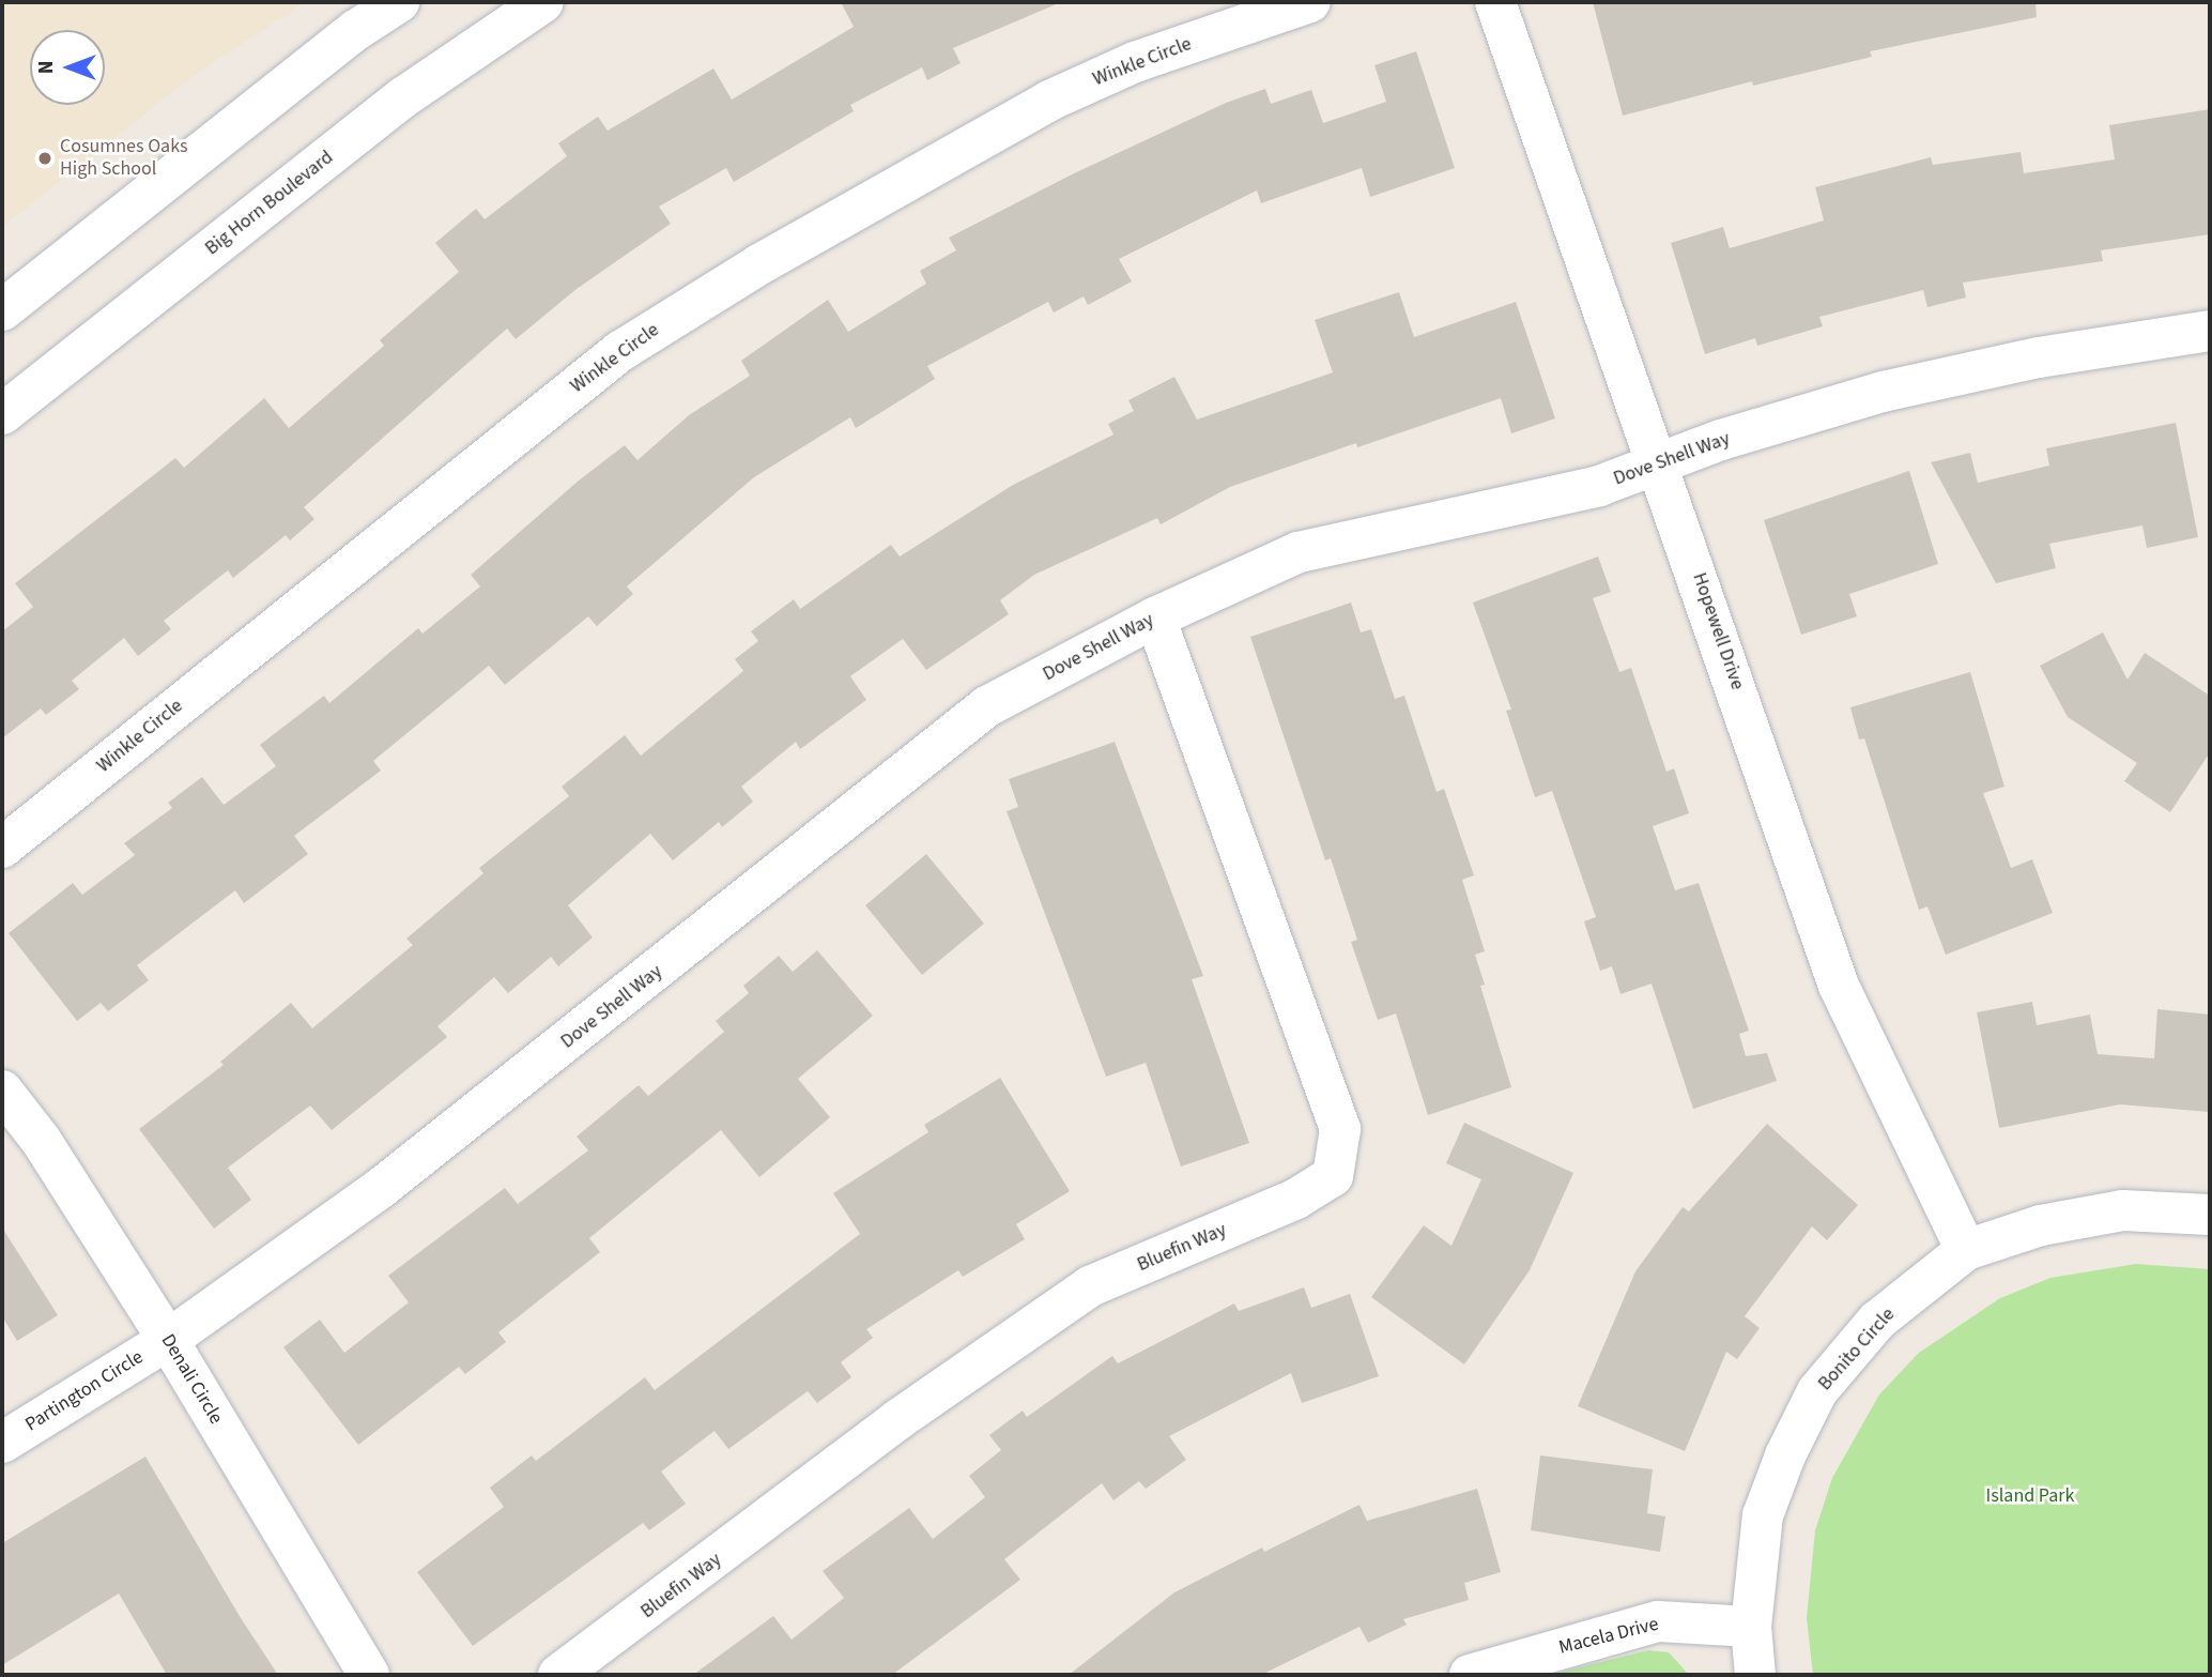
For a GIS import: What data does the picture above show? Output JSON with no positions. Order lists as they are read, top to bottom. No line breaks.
{"streets":{"street":["Winkle Circle","Big Horn Boulevard","Dove Shell Way","Hopewell Drive","Bluefin Way","Bonito Circle","Denali Circle","Partington Circle","Macela Drive"]},"crossings":[["Dove Shell Way","Hopewell Drive"],["Dove Shell Way","Bluefin Way"],["Dove Shell Way","Denali Circle"],["Dove Shell Way","Partington Circle"],["Hopewell Drive","Bonito Circle"],["Bonito Circle","Macela Drive"],["Denali Circle","Partington Circle"]],"parks":["Island Park"],"places":["Cosumnes Oaks High School"],"north":"left"}
